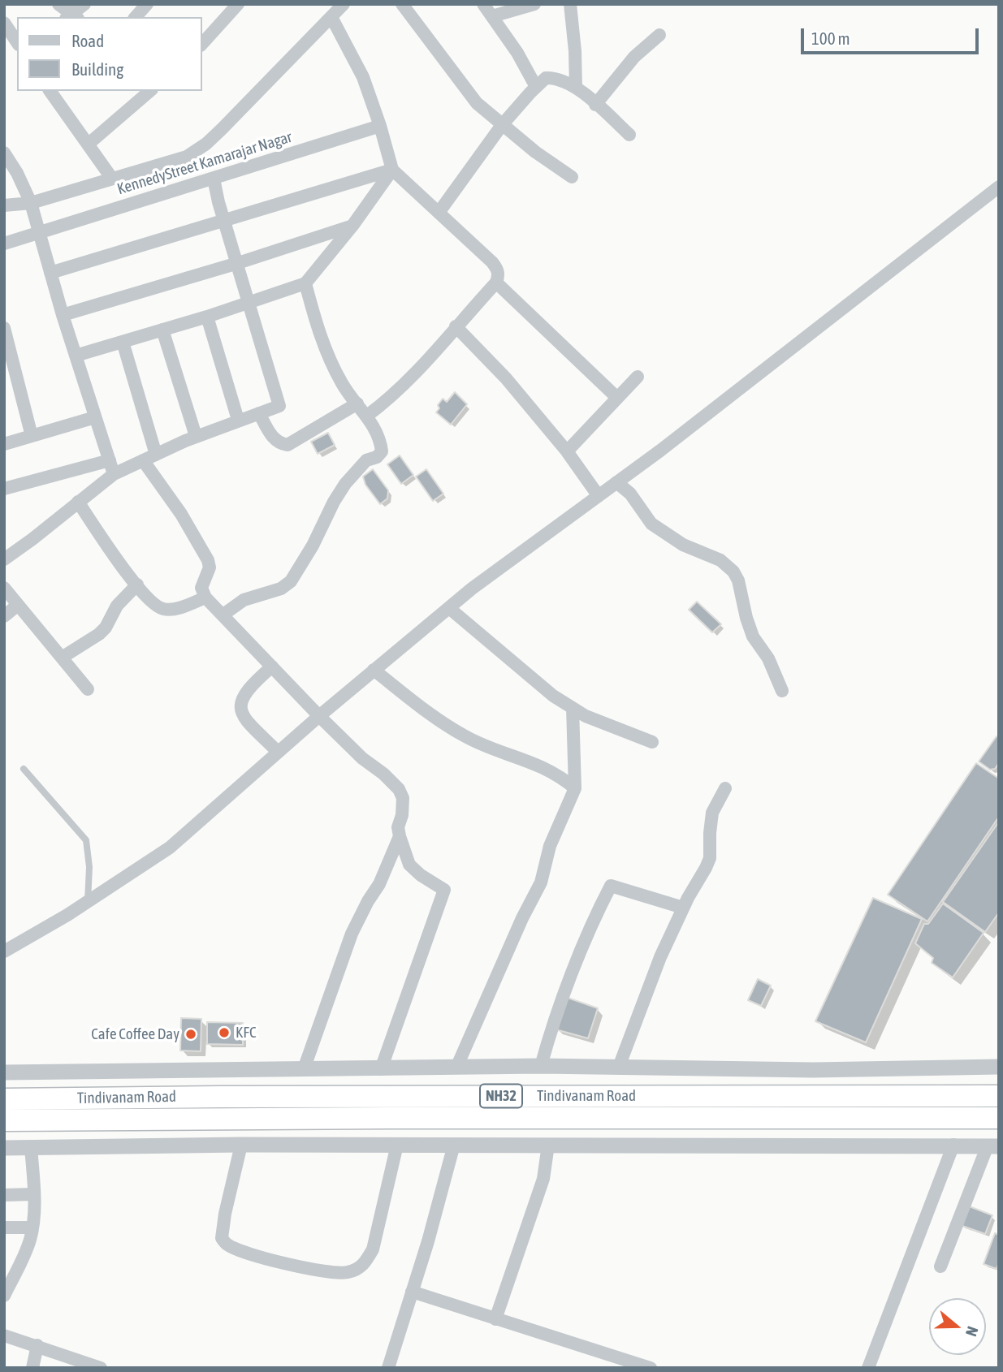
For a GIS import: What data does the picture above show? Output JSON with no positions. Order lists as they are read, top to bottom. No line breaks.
{"streets":{"highway":["NH32","Tindivanam Road"],"street":["KennedyStreet Kamarajar Nagar"]},"places":["KFC","Cafe Coffee Day"],"legend":["Road","Building"],"scale_bar":"100 m","north":"right"}
